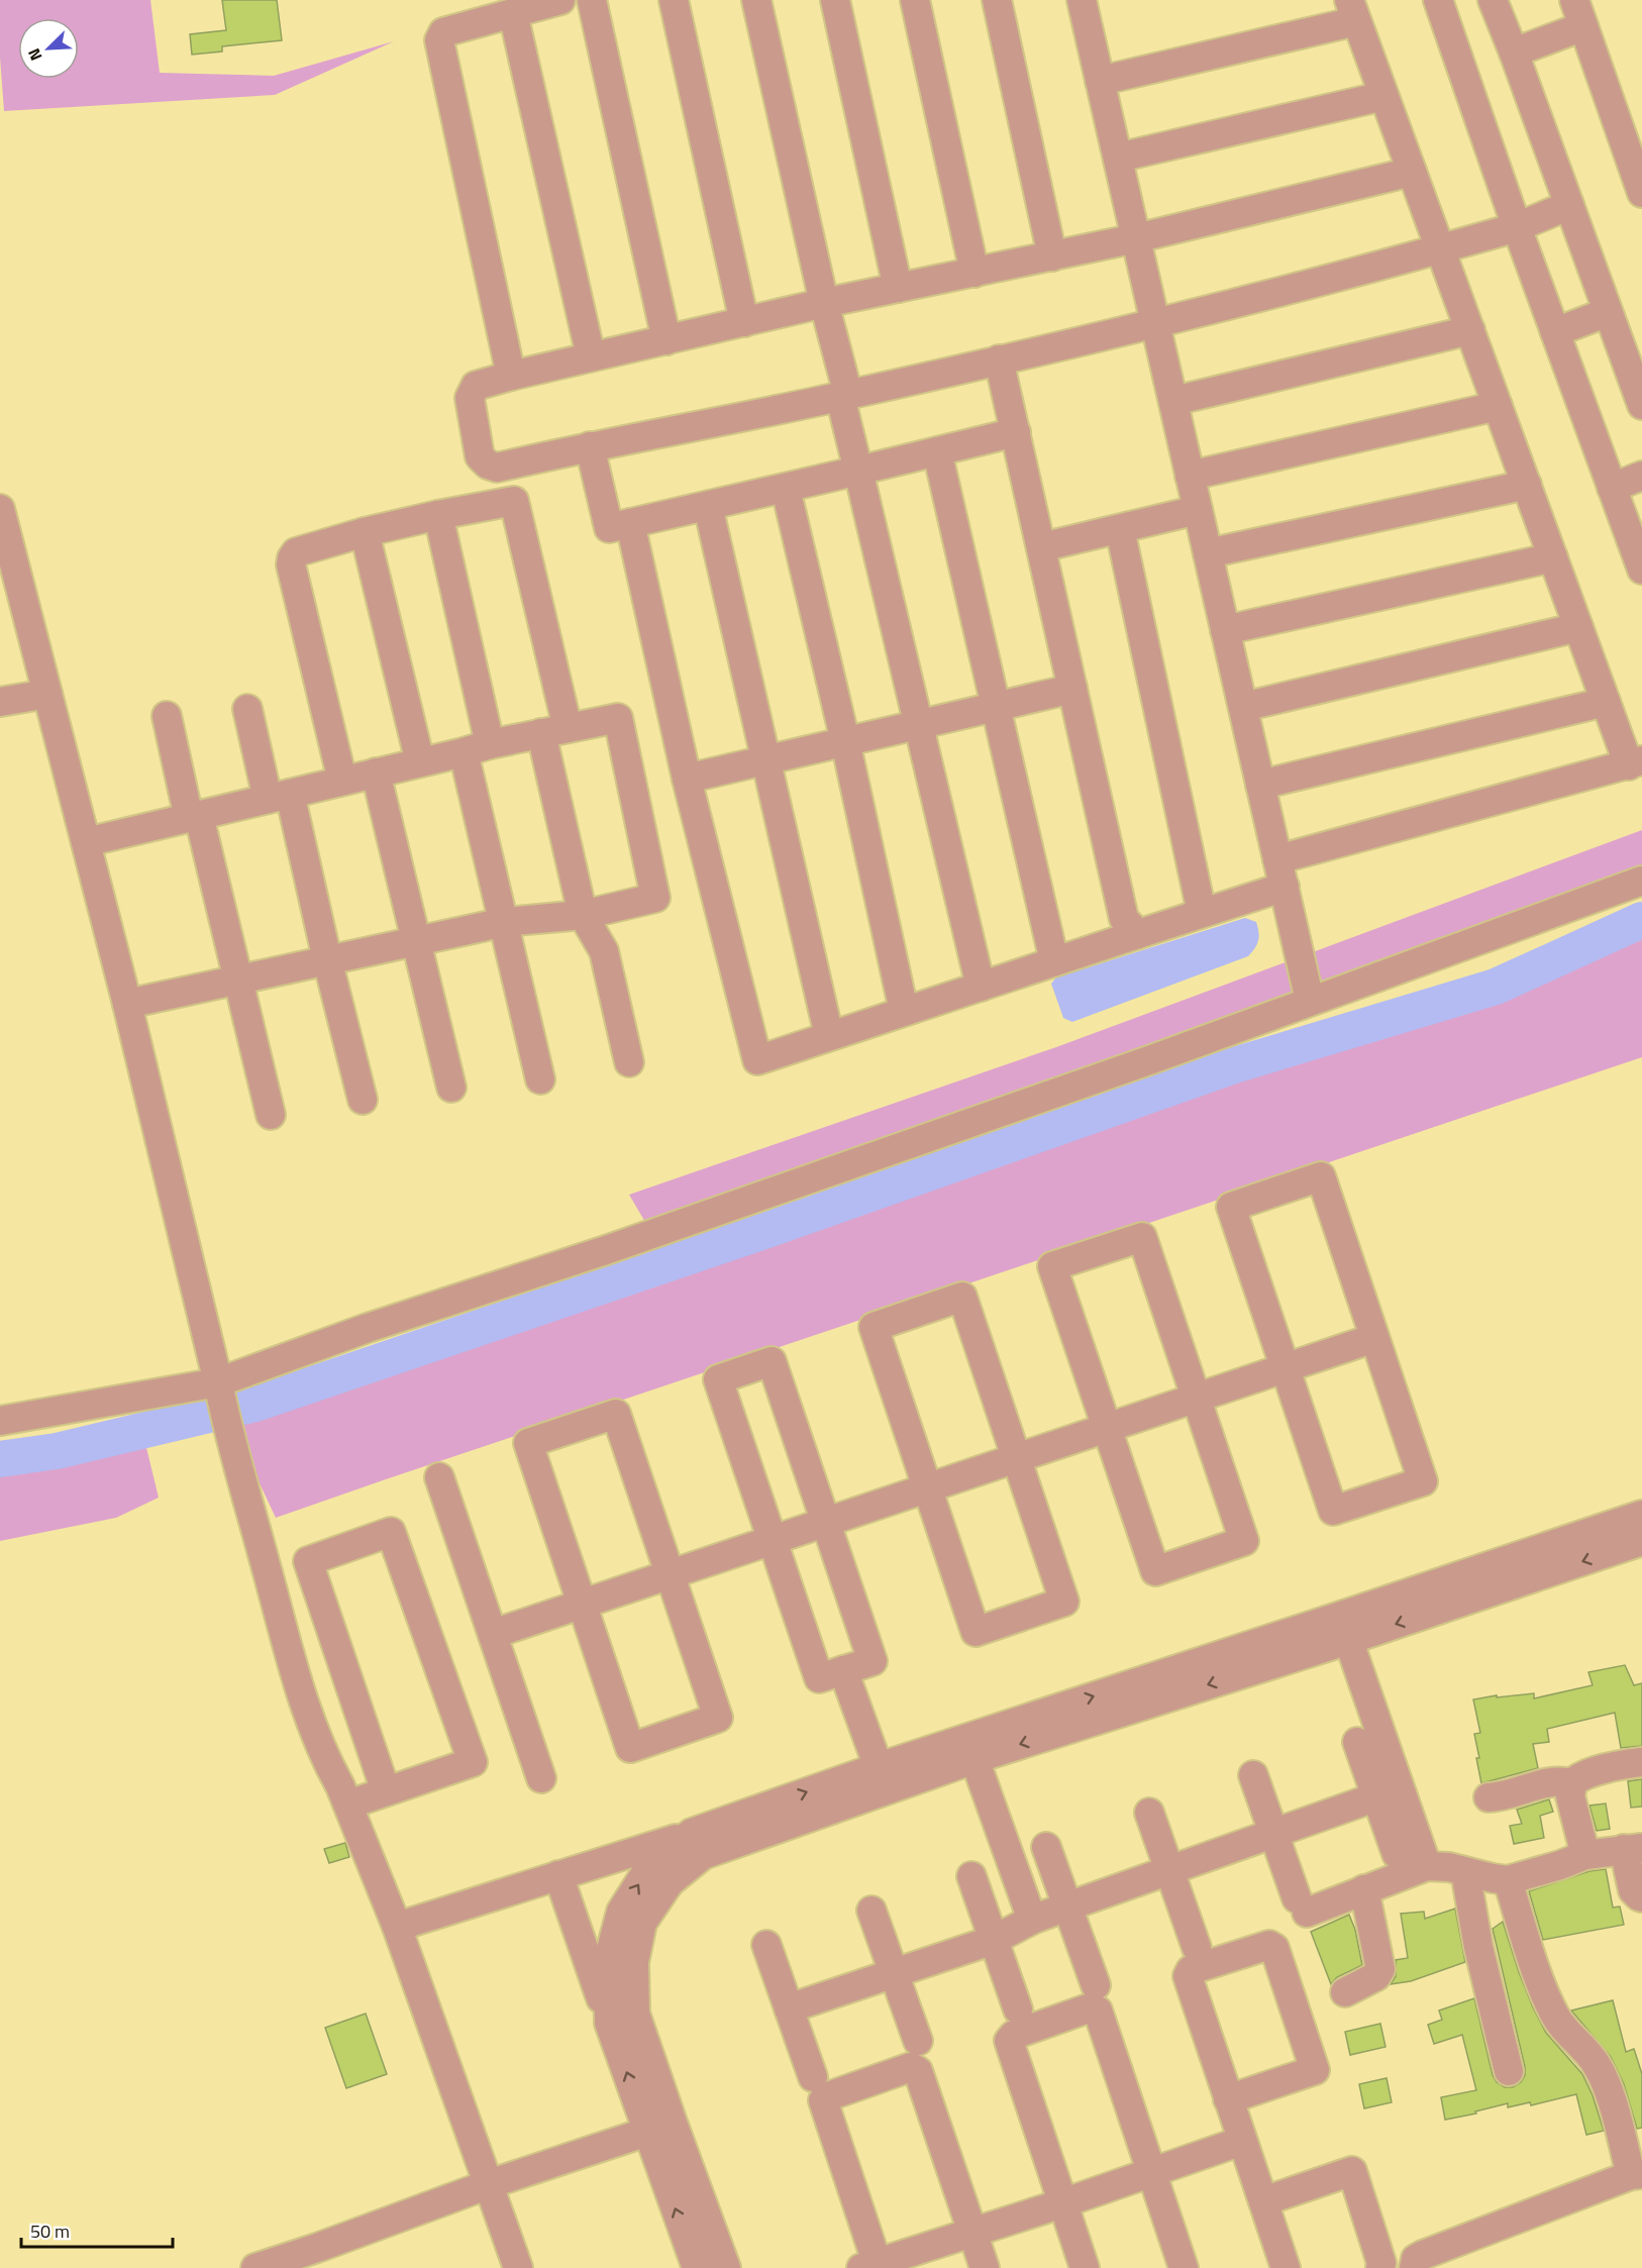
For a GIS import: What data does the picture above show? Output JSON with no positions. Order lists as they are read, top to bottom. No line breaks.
{"scale_bar":"50 m","north":"bottom left"}
